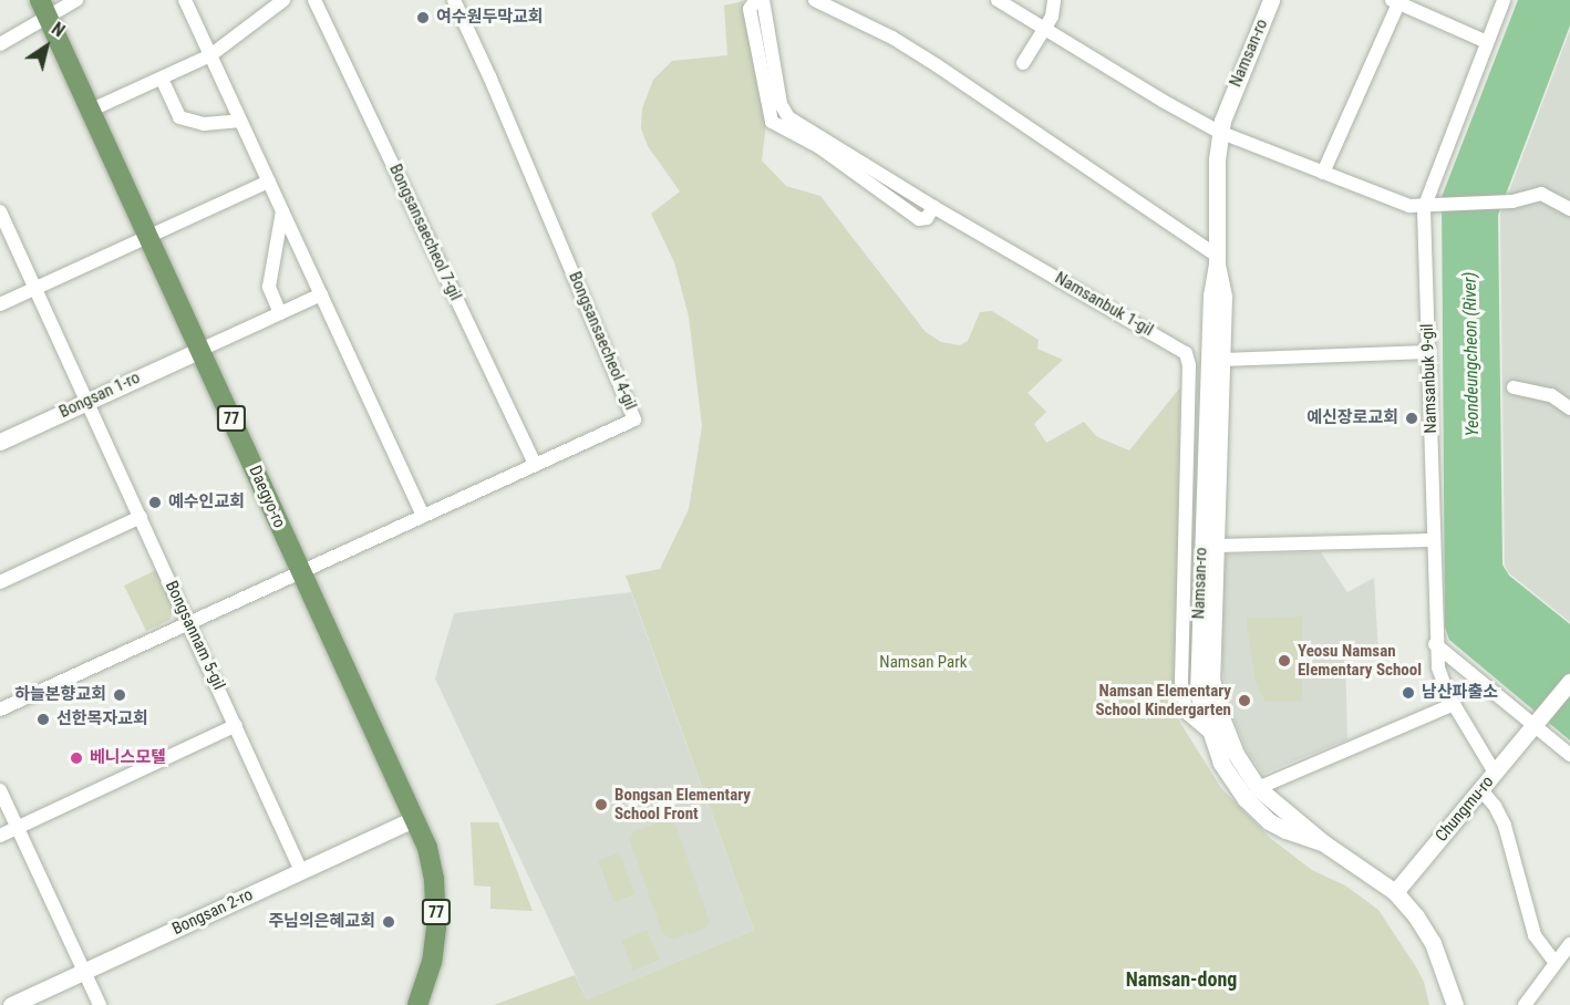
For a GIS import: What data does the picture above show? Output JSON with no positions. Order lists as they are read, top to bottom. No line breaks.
{"streets":{"main road":["77","Daegyo-ro"],"street":["Namsan-ro","Bongsansaecheol 7-gil","Namsanbuk 1-gil","Bongsansaecheol 4-gil","Namsanbuk 9-gil","Bongsan 1-ro","Bongsannam 5-gil","Chungmu-ro","Bongsan 2-ro"]},"crossings":[["Namsan-ro","Namsanbuk 1-gil"],["Namsan-ro","Chungmu-ro"],["Bongsansaecheol 7-gil","Bongsansaecheol 4-gil"],["Bongsansaecheol 4-gil","Daegyo-ro"],["Bongsansaecheol 4-gil","Bongsannam 5-gil"],["Namsanbuk 9-gil","Chungmu-ro"],["Bongsan 1-ro","Daegyo-ro"],["Bongsan 1-ro","Bongsannam 5-gil"],["Daegyo-ro","Bongsan 2-ro"],["Bongsannam 5-gil","Bongsan 2-ro"]],"districts":["Namsan-dong"],"water":["Yeondeungcheon (River)"],"parks":["Namsan Park"],"places":["여수원두막교회","예신장로교회","예수인교회","Yeosu Namsan Elementary School","남산파출소","하늘본향교회","Namsan Elementary School Kindergarten","선한목자교회","베니스모텔","Bongsan Elementary School Front","주님의은혜교회"],"north":"top right"}
